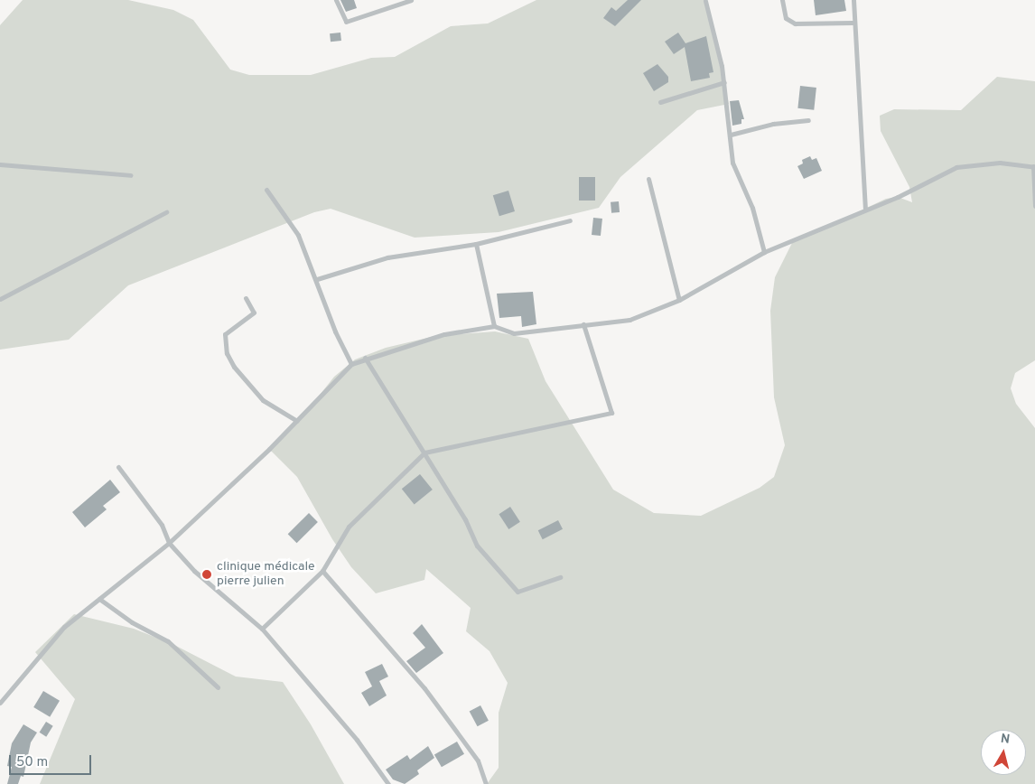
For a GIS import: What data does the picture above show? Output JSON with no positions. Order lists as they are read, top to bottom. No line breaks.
{"places":["clinique médicale pierre julien"],"scale_bar":"50 m","north":"top"}
